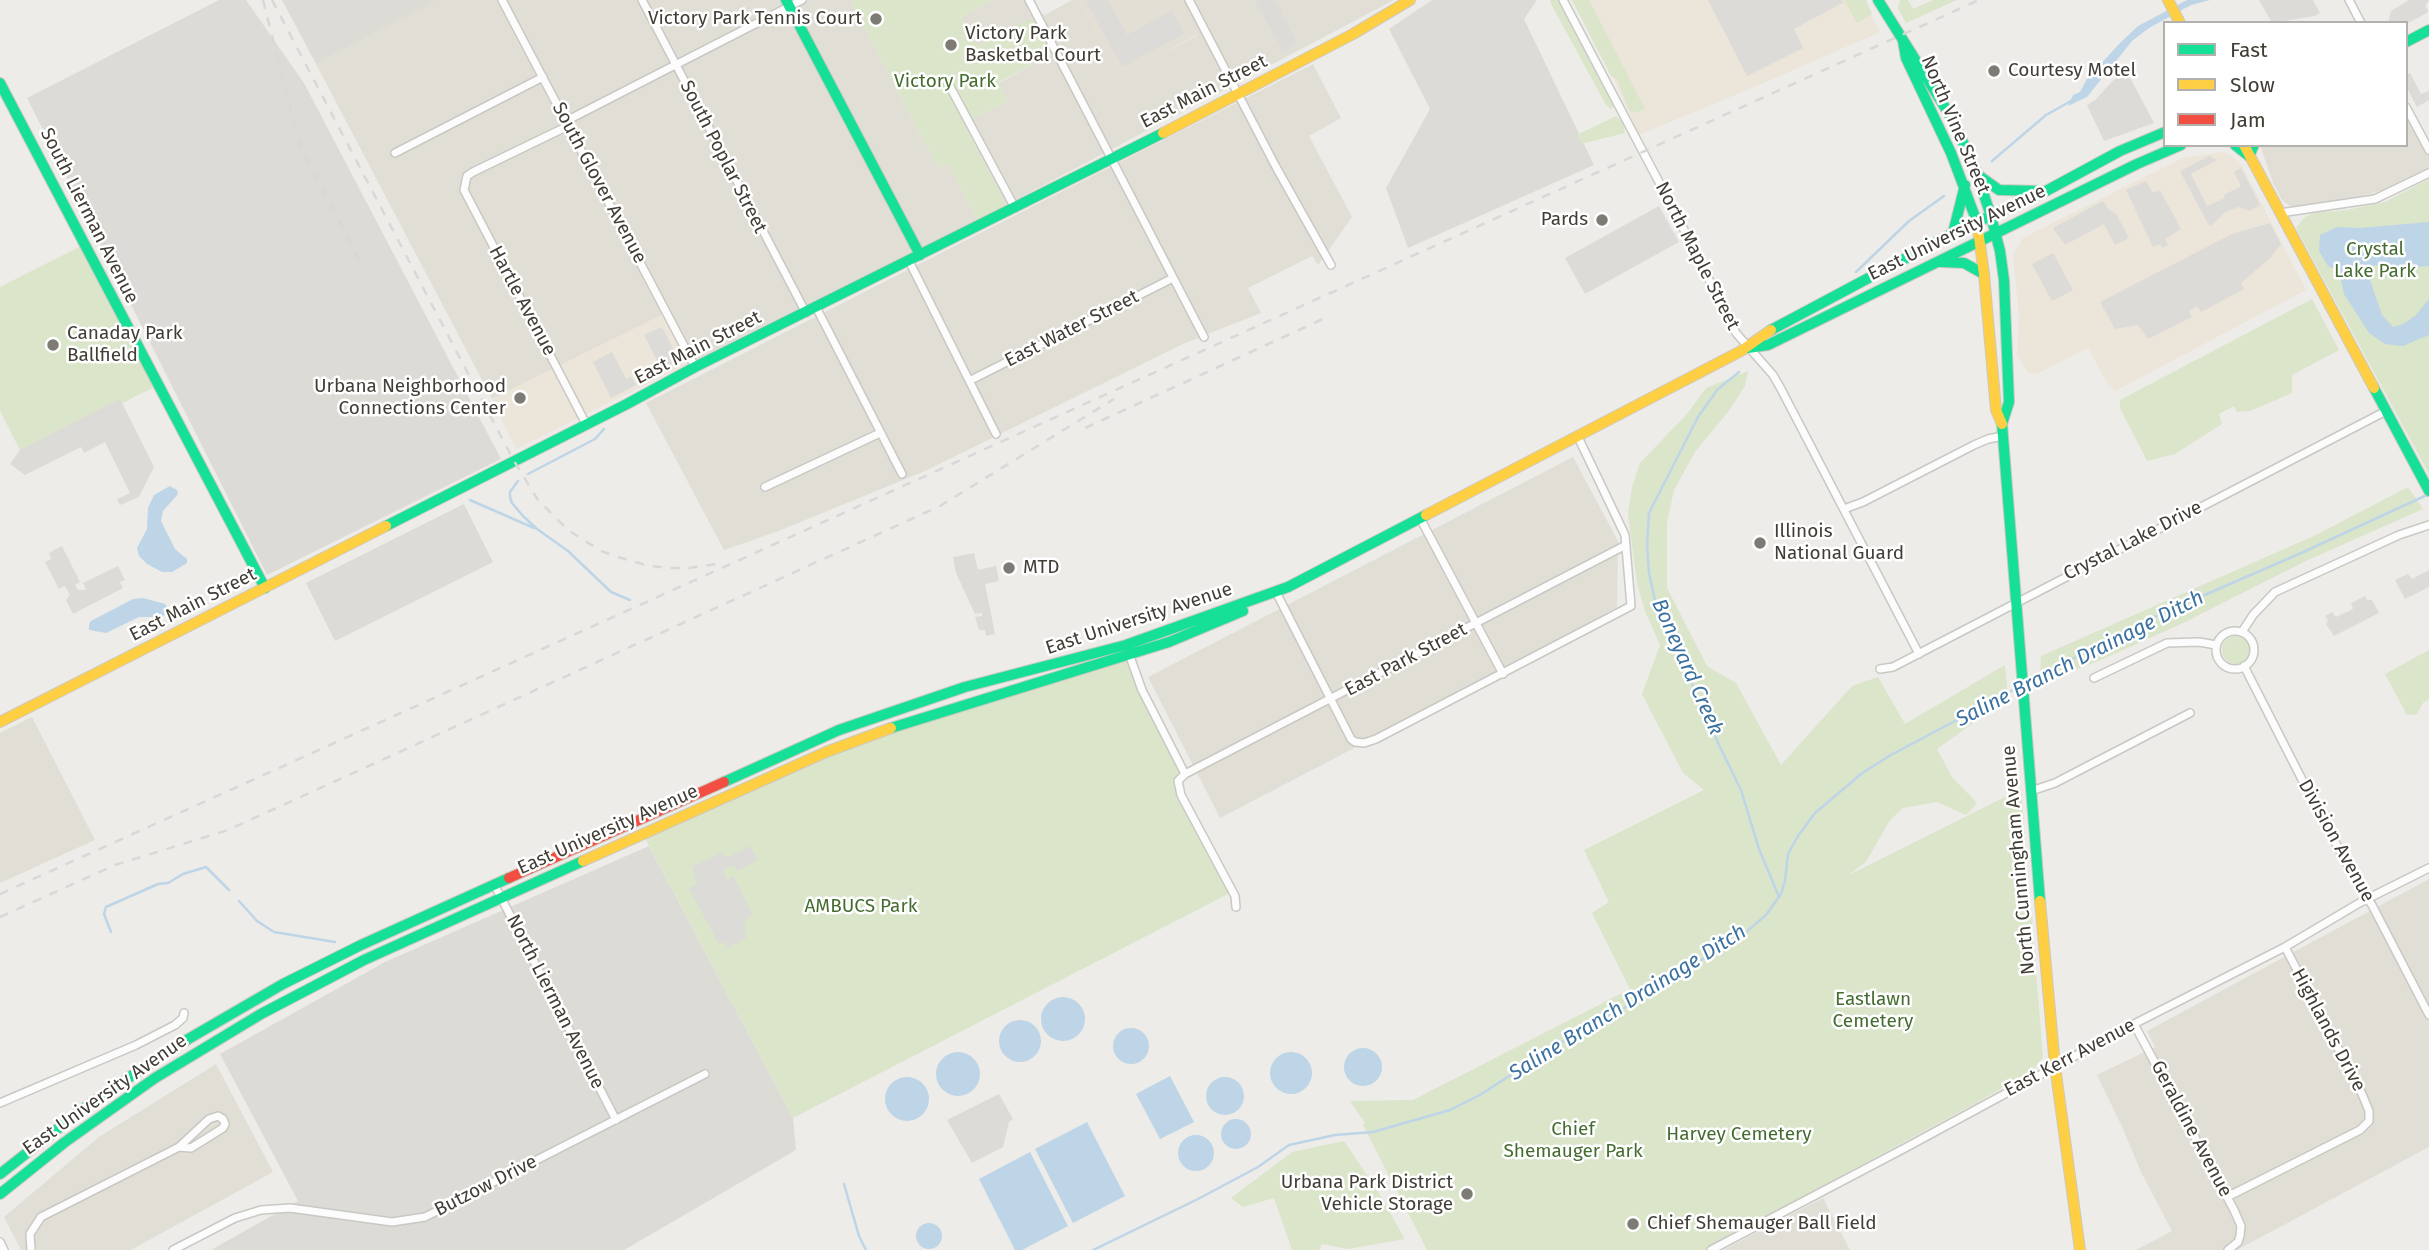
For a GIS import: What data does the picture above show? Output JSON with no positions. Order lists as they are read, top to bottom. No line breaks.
{"streets":{"main road":["East Main Street","North Vine Street","South Lierman Avenue","East University Avenue","North Cunningham Avenue"],"street":["South Poplar Street","South Glover Avenue","North Maple Street","Hartle Avenue","East Water Street","Crystal Lake Drive","East Park Street","Division Avenue","North Lierman Avenue","Highlands Drive","East Kerr Avenue","Geraldine Avenue","Butzow Drive"]},"crossings":[["East Main Street","South Poplar Street"],["East Main Street","South Glover Avenue"],["East Main Street","South Lierman Avenue"],["East Main Street","Hartle Avenue"],["North Vine Street","East University Avenue"],["North Vine Street","North Cunningham Avenue"],["South Glover Avenue","Hartle Avenue"],["East University Avenue","North Maple Street"],["East University Avenue","North Cunningham Avenue"],["East University Avenue","North Lierman Avenue"],["North Maple Street","Crystal Lake Drive"],["Crystal Lake Drive","North Cunningham Avenue"],["Division Avenue","East Kerr Avenue"],["North Cunningham Avenue","East Kerr Avenue"],["North Lierman Avenue","Butzow Drive"],["Highlands Drive","East Kerr Avenue"],["Highlands Drive","Geraldine Avenue"],["East Kerr Avenue","Geraldine Avenue"]],"water":["Saline Branch Drainage Ditch","Boneyard Creek"],"parks":["Victory Park","Crystal Lake Park","AMBUCS Park","Eastlawn Cemetery","Chief Shemauger Park","Harvey Cemetery"],"places":["Victory Park Tennis Court","Victory Park Basketbal Court","Courtesy Motel","Pards","Canaday Park Ballfield","Urbana Neighborhood Connections Center","Illinois National Guard","MTD","Urbana Park District Vehicle Storage","Chief Shemauger Ball Field"],"legend":["Fast","Slow","Jam"]}
